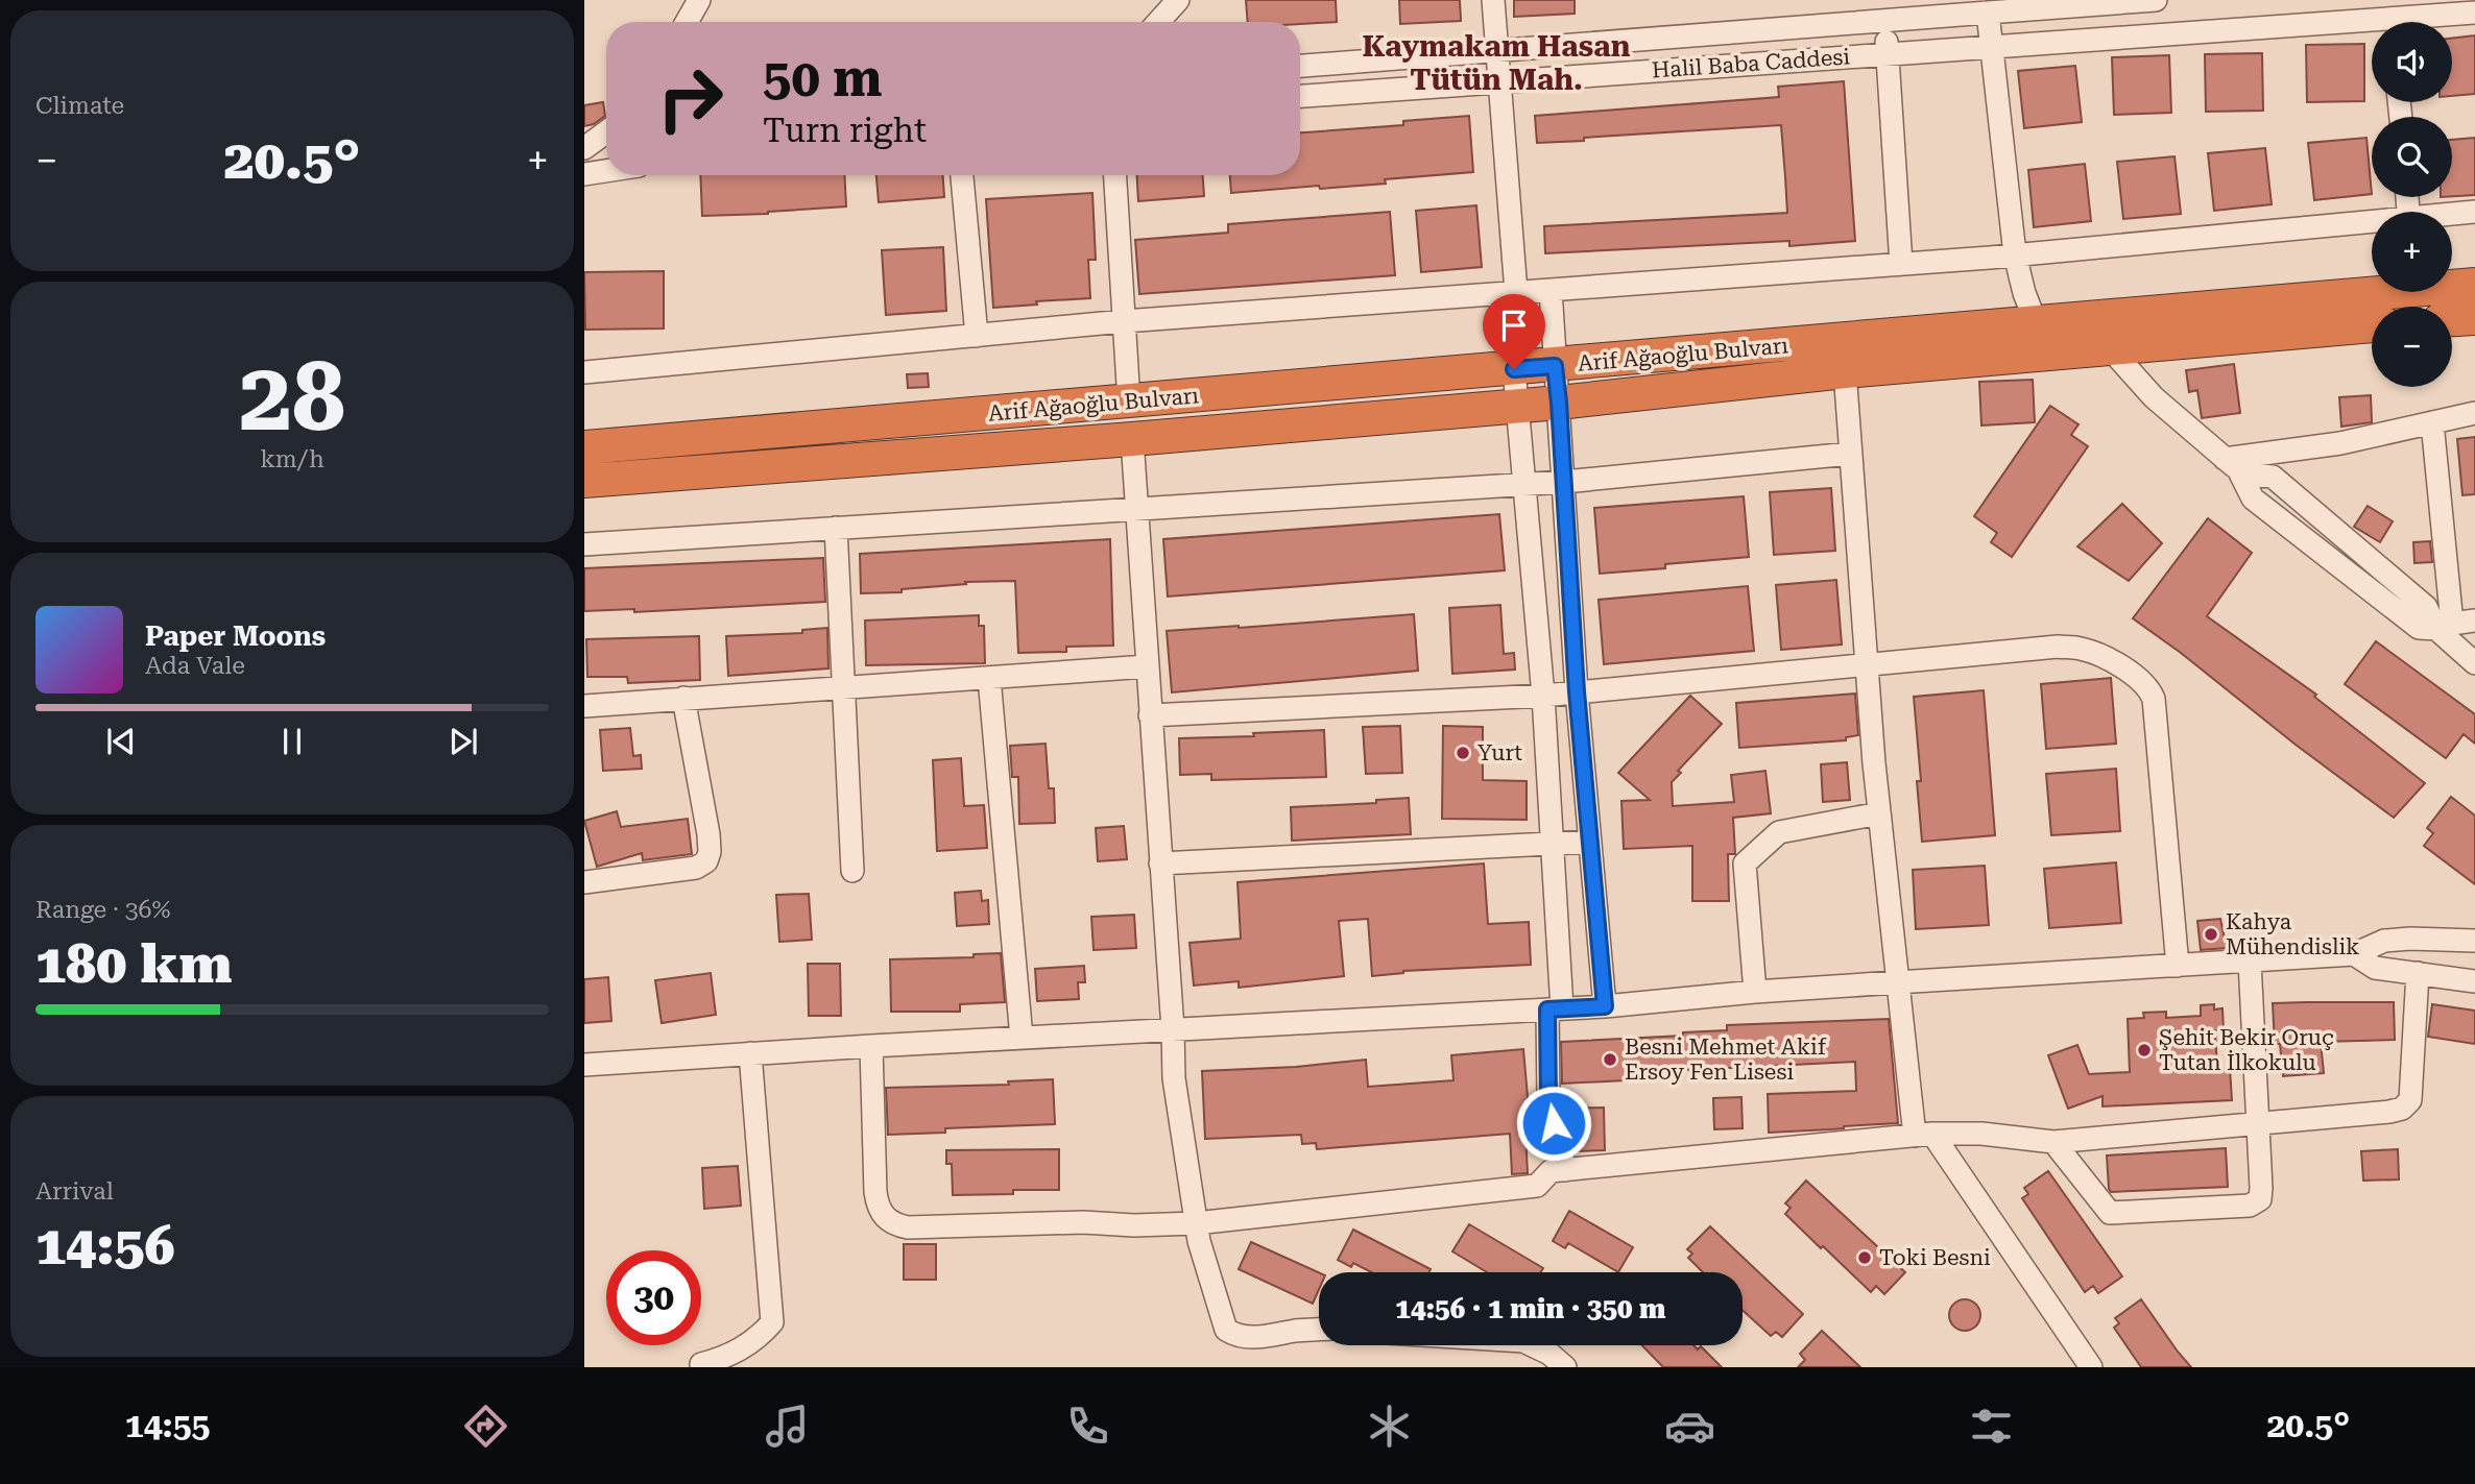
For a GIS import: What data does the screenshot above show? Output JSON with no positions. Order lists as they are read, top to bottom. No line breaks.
{"streets":{"highway":["Arif Ağaoğlu Bulvarı"],"street":["Halil Baba Caddesi"]},"districts":["Kaymakam Hasan Tütün Mah."],"places":["Yurt","Kahya Mühendislik","Şehit Bekir Oruç Tutan İlkokulu","Besni Mehmet Akif Ersoy Fen Lisesi","Toki Besni"],"page":{"tile":["Climate",["28","km/h"],["Range · 36%","180 km"],["Arrival","14:56"]],"map_buttons":["+","−"],"turn":["50 m","Turn right"],"heat":["−","20.5°","+"],"song":["Paper Moons","Ada Vale"],"limit":"30","trip":"14:56 · 1 min · 350 m","tabs":["14:55","20.5°"]}}
